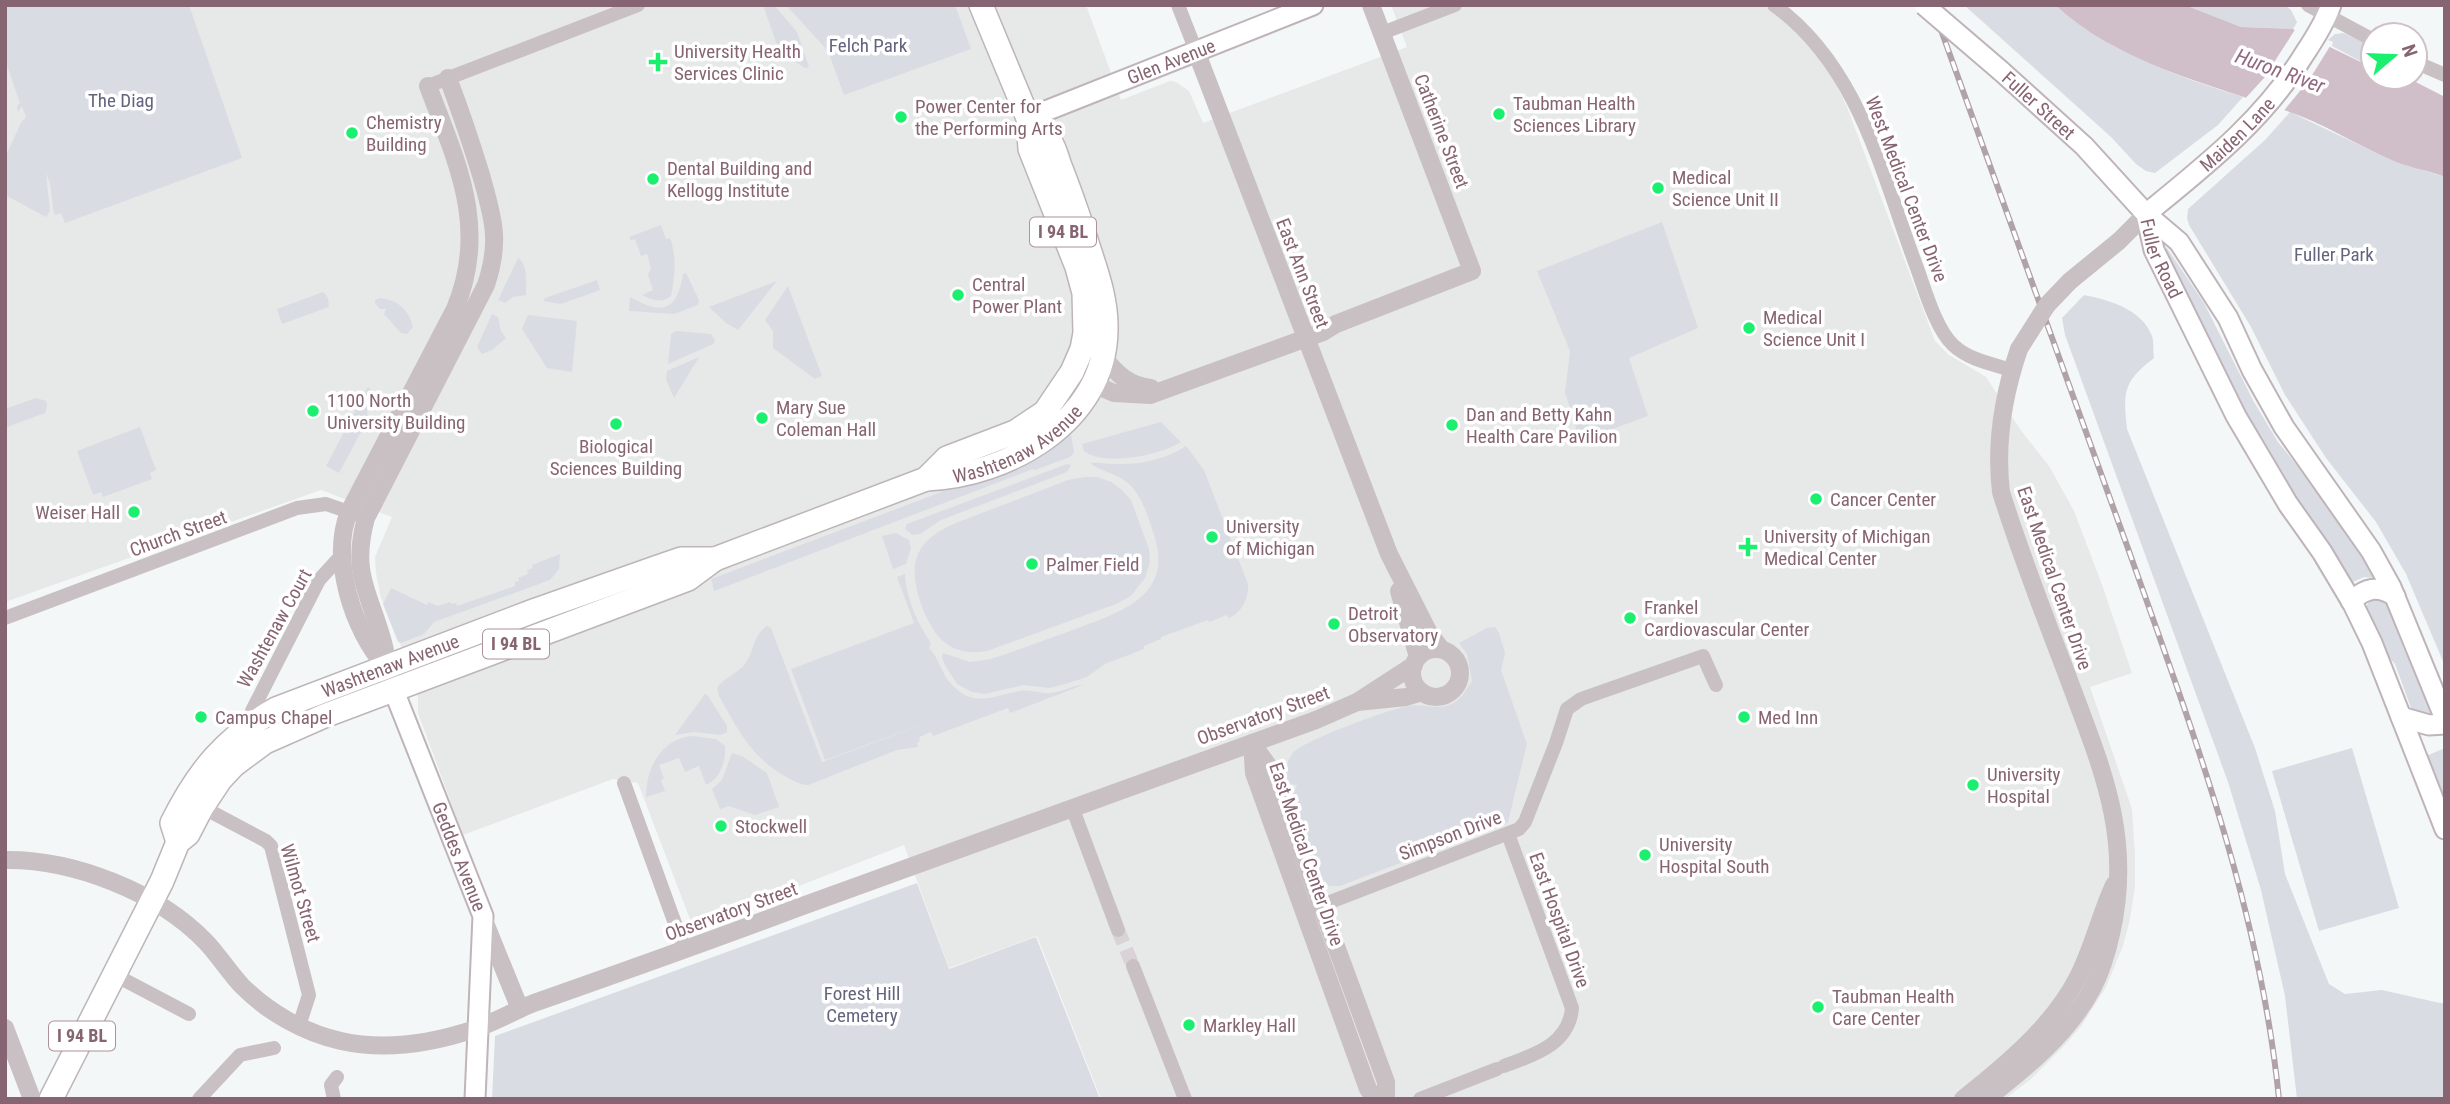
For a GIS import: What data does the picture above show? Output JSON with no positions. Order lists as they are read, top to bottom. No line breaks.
{"streets":{"main road":["Glen Avenue","Fuller Street","Maiden Lane","I 94 BL","Fuller Road","Washtenaw Avenue","Geddes Avenue"],"street":["Catherine Street","West Medical Center Drive","East Ann Street","Church Street","East Medical Center Drive","Washtenaw Court","Observatory Street","Simpson Drive","Wilmot Street","East Hospital Drive"]},"crossings":[["Glen Avenue","I 94 BL"],["Glen Avenue","East Ann Street"],["Fuller Street","Maiden Lane"],["Fuller Street","Fuller Road"],["Fuller Street","East Medical Center Drive"],["Catherine Street","East Ann Street"],["Maiden Lane","Fuller Road"],["Maiden Lane","East Medical Center Drive"],["West Medical Center Drive","East Medical Center Drive"],["I 94 BL","Washtenaw Avenue"],["Fuller Road","East Medical Center Drive"],["East Ann Street","Observatory Street"],["Washtenaw Avenue","Washtenaw Court"],["Washtenaw Avenue","Observatory Street"],["Washtenaw Avenue","Geddes Avenue"],["Washtenaw Avenue","Wilmot Street"],["Church Street","Geddes Avenue"],["East Medical Center Drive","Observatory Street"],["East Medical Center Drive","Simpson Drive"],["Washtenaw Court","Geddes Avenue"],["Observatory Street","Geddes Avenue"],["Observatory Street","Wilmot Street"],["Simpson Drive","East Hospital Drive"]],"water":["Huron River"],"parks":["Felch Park","The Diag","Fuller Park","Forest Hill Cemetery"],"places":{"health":["University Health Services Clinic","University of Michigan Medical Center"],"other":["Taubman Health Sciences Library","Power Center for the Performing Arts","Chemistry Building","Dental Building and Kellogg Institute","Medical Science Unit II","Central Power Plant","Medical Science Unit I","1100 North University Building","Mary Sue Coleman Hall","Biological Sciences Building","Dan and Betty Kahn Health Care Pavilion","Cancer Center","Weiser Hall","University of Michigan","Palmer Field","Frankel Cardiovascular Center","Detroit Observatory","Campus Chapel","Med Inn","University Hospital","Stockwell","University Hospital South","Taubman Health Care Center","Markley Hall"]},"north":"right"}
